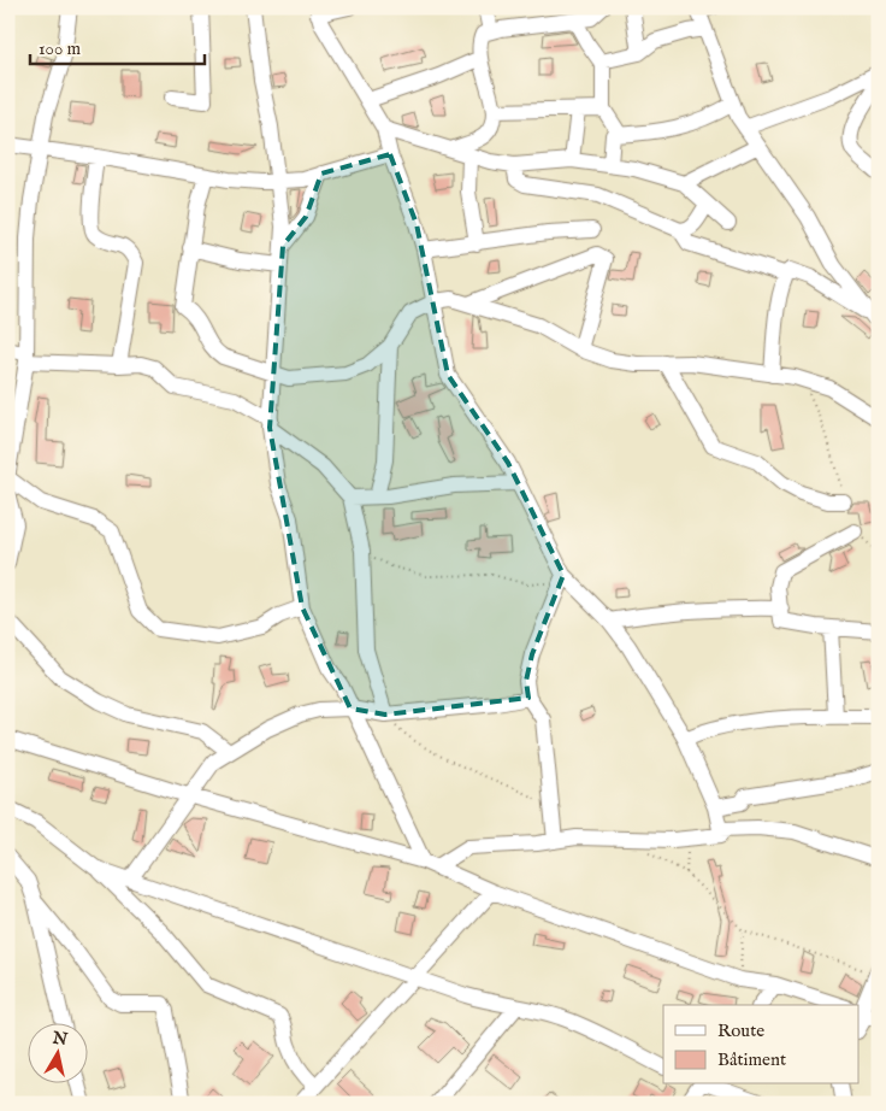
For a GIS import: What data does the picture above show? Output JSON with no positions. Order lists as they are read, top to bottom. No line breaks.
{"legend":["Route","Bâtiment"],"scale_bar":"100 m","north":"top"}
